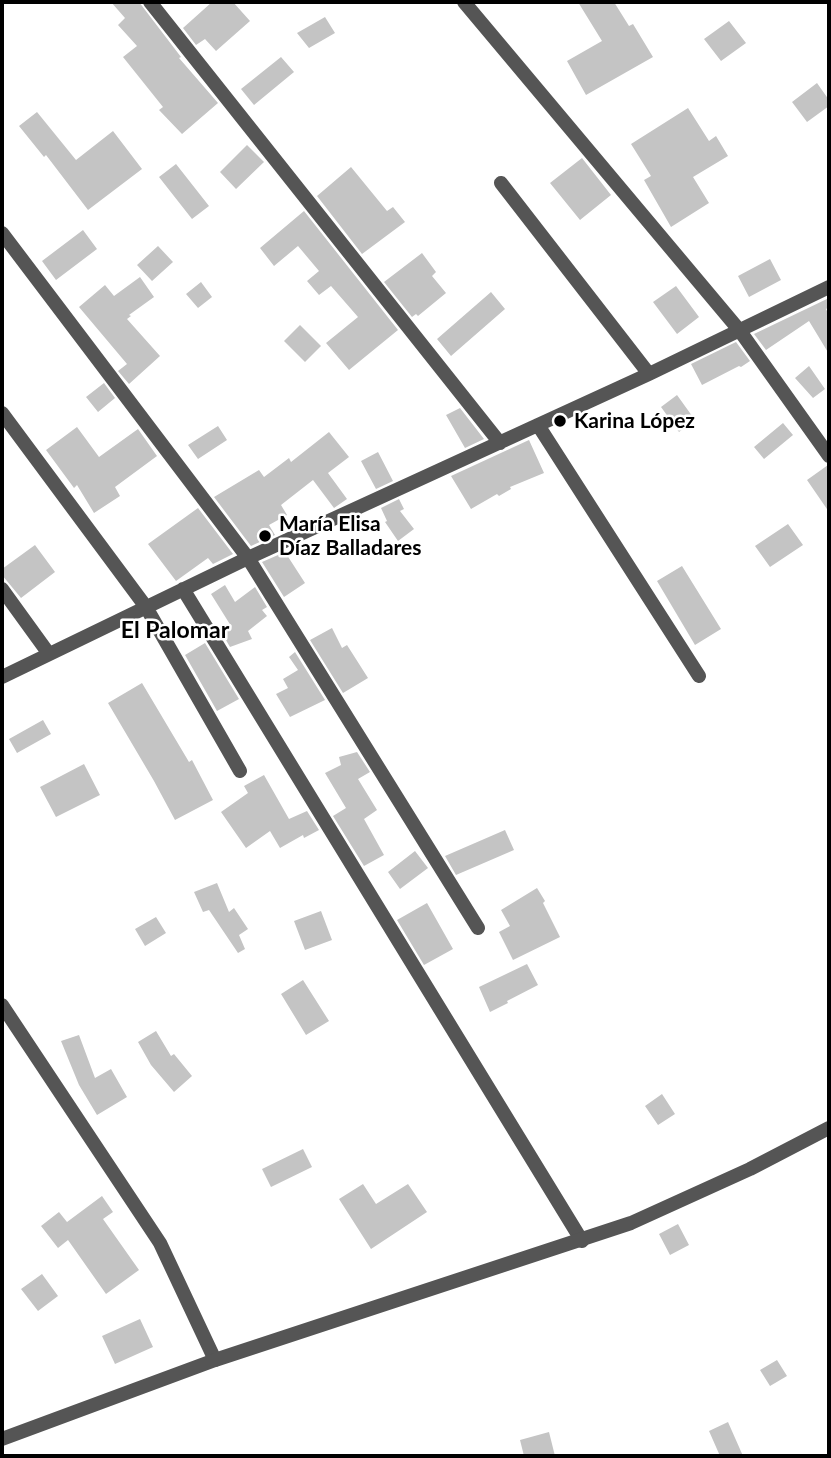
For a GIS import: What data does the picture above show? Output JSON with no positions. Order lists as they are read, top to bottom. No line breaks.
{"districts":["El Palomar"],"places":["Karina López","María Elisa Díaz Balladares"]}
